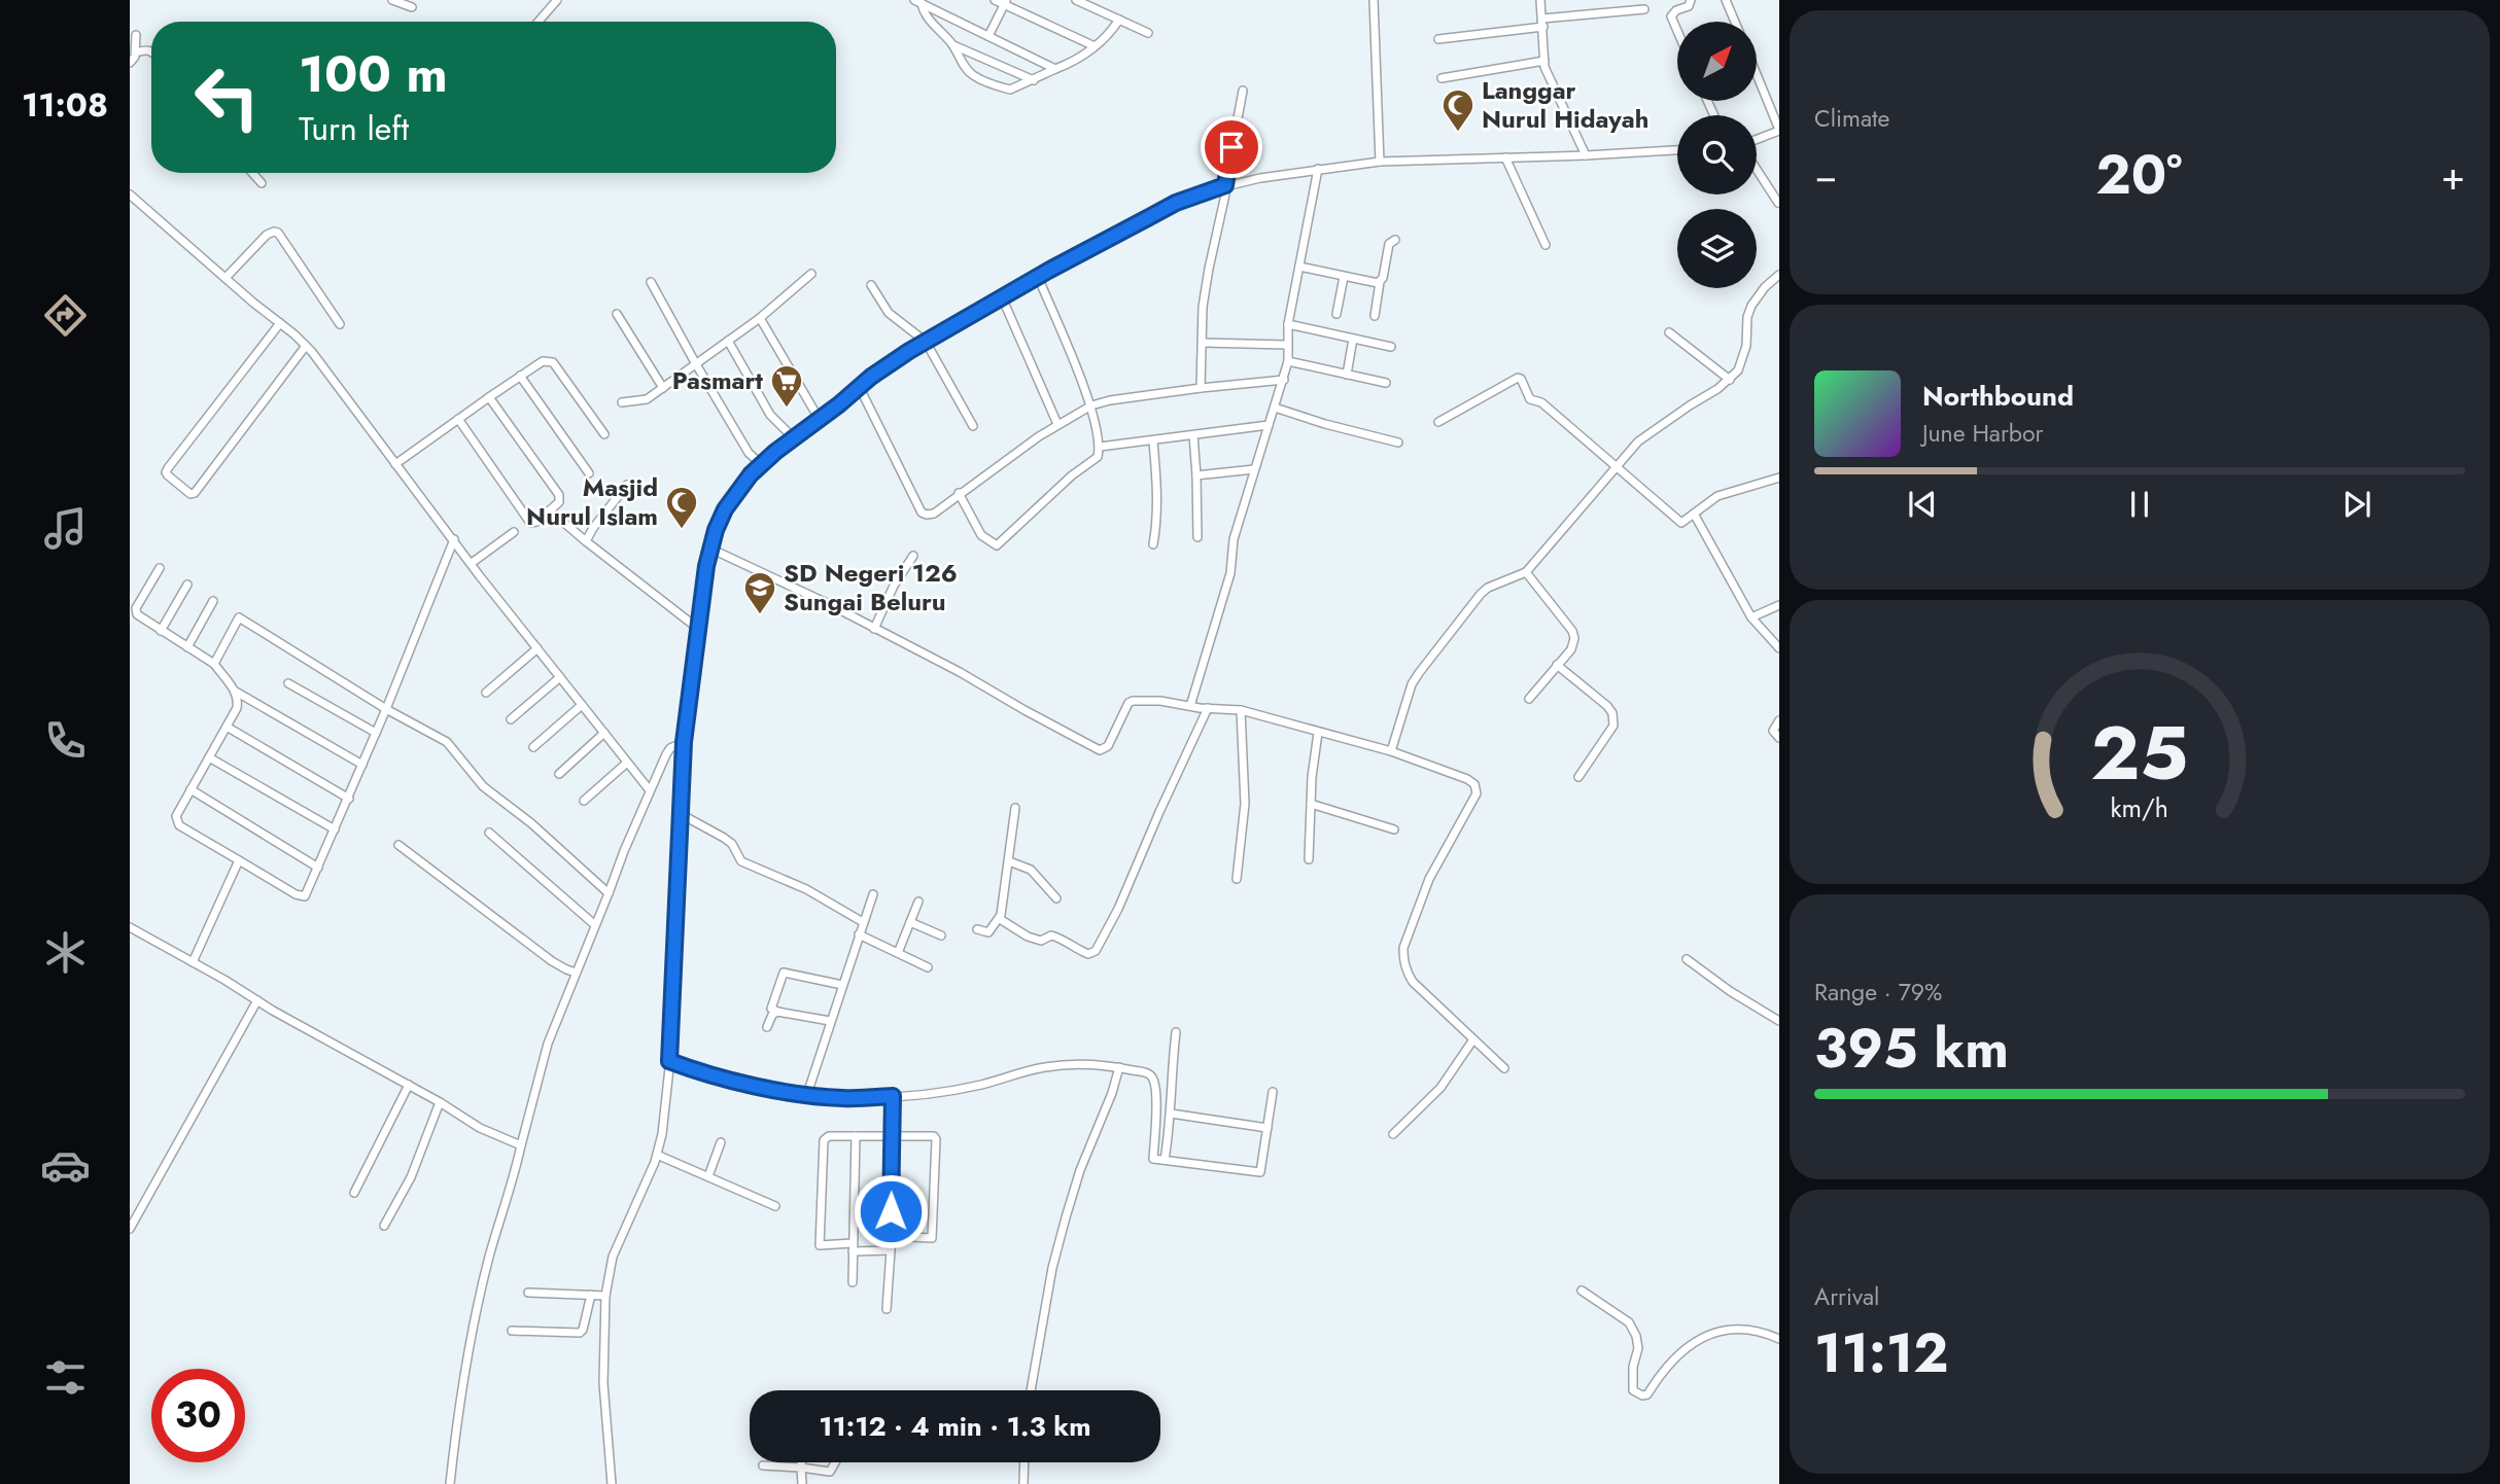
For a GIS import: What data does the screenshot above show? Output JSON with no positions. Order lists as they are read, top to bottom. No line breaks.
{"places":{"mosque":["Langgar Nurul Hidayah","Masjid Nurul Islam"],"supermarket":["Pasmart"],"school or university":["SD Negeri 126 Sungai Beluru"]},"north":"top right","page":{"tabs":"11:08","tile":["Climate",["Range · 79%","395 km"],["Arrival","11:12"]],"turn":["100 m","Turn left"],"heat":["−","20°","+"],"song":["Northbound","June Harbor"],"limit":"30","trip":"11:12 · 4 min · 1.3 km","gauge":["25","km/h"]}}
